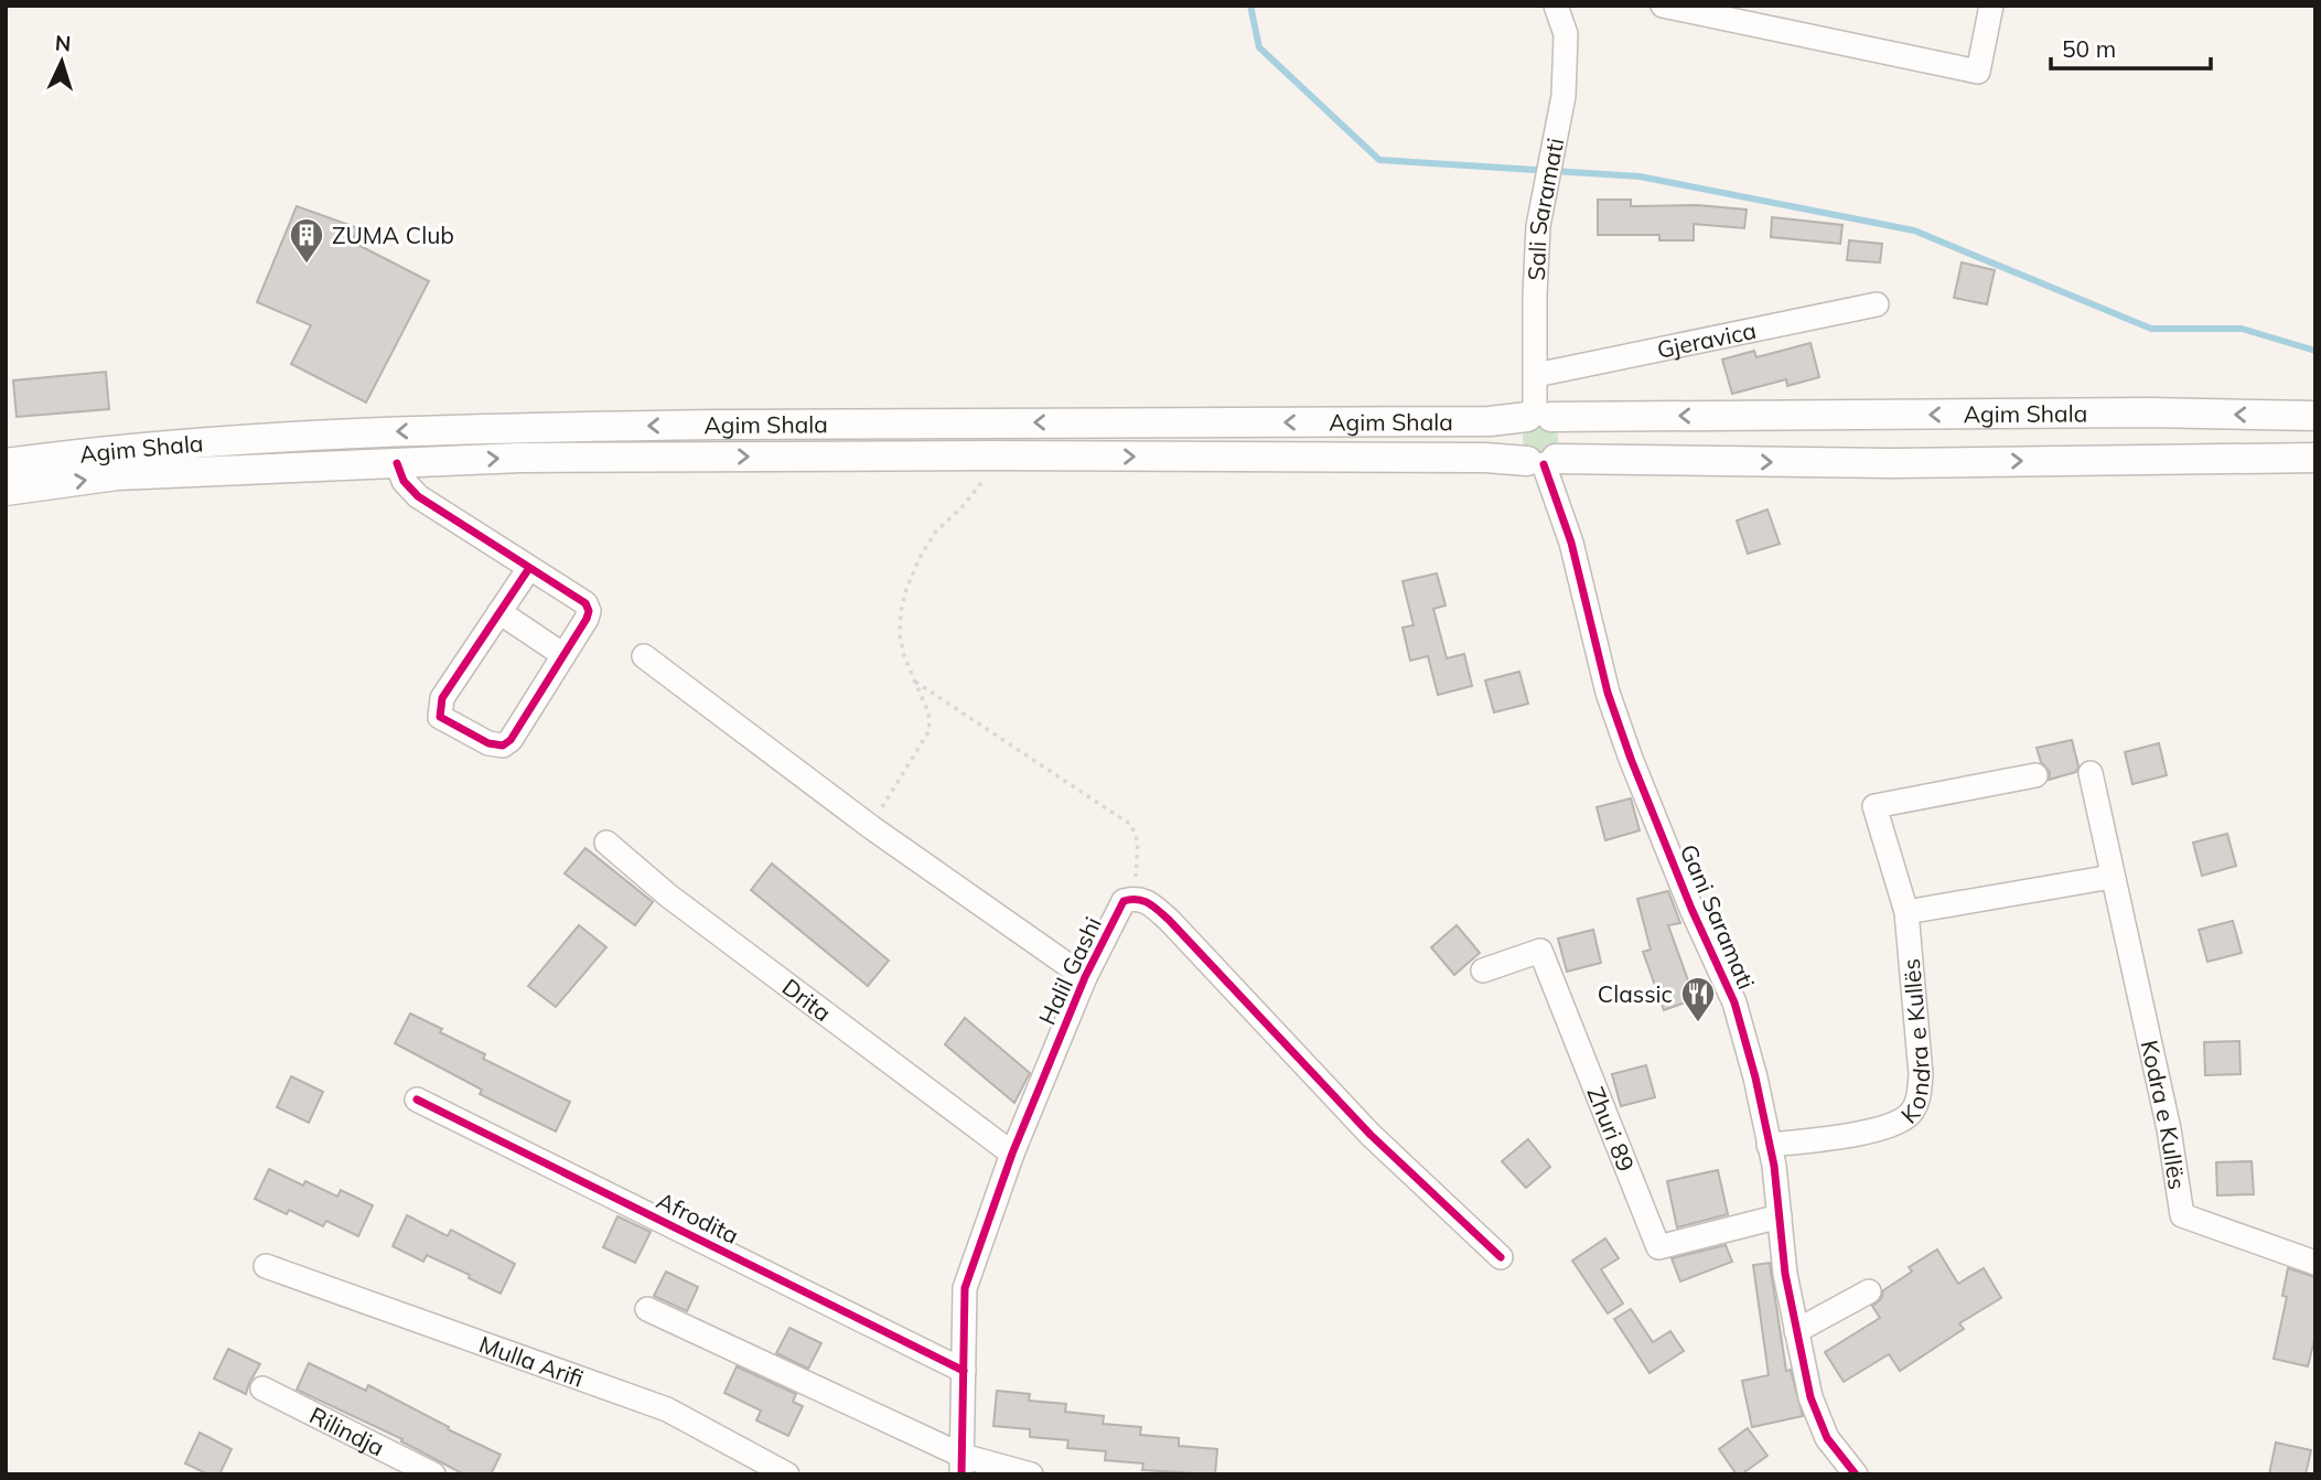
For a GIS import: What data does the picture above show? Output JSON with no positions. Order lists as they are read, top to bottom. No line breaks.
{"streets":{"main road":["Agim Shala"],"street":["Sali Saramati","Gjeravica","Gani Saramati","Halil Gashi","Drita","Kondra e Kullës","Kodra e Kullës","Zhuri 89","Afrodita","Mulla Arifi","Rilindja"]},"crossings":[["Sali Saramati","Gjeravica"],["Sali Saramati","Agim Shala"],["Sali Saramati","Gani Saramati"],["Agim Shala","Gani Saramati"],["Gani Saramati","Kondra e Kullës"],["Gani Saramati","Zhuri 89"],["Halil Gashi","Drita"],["Halil Gashi","Afrodita"]],"places":{"building":["ZUMA Club"],"restaurant":["Classic"]},"scale_bar":"50 m","north":"top"}
